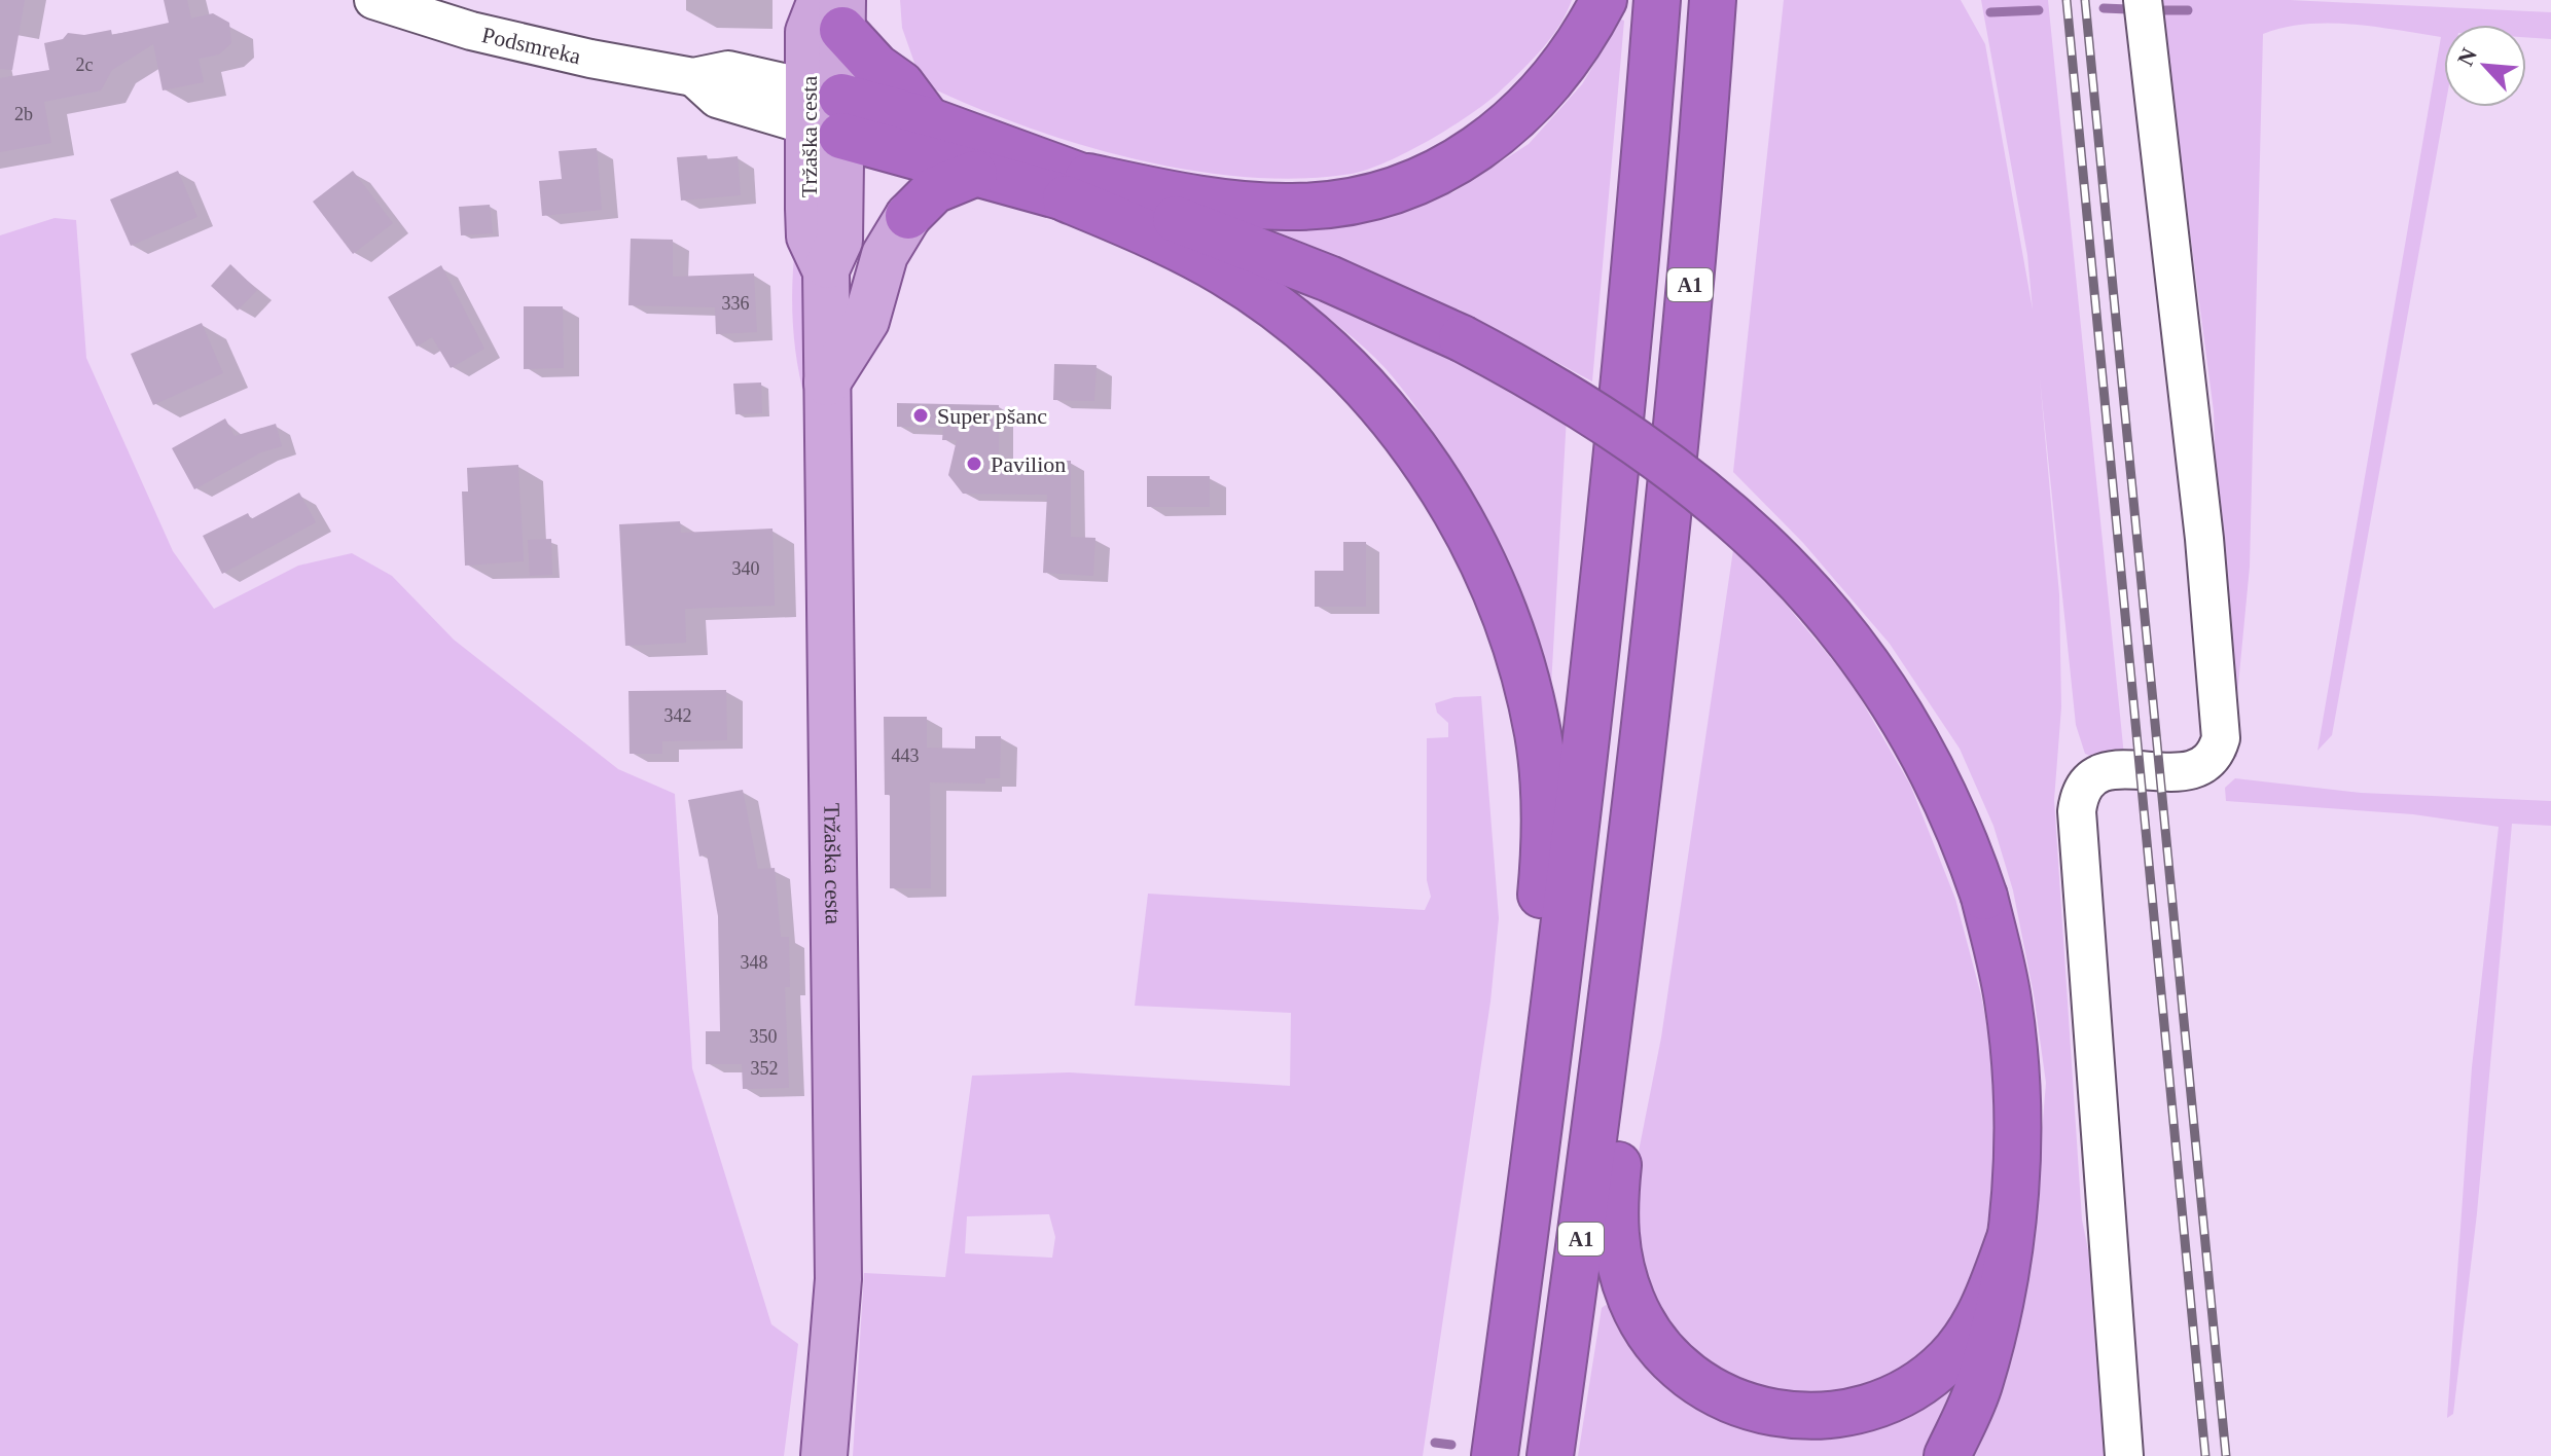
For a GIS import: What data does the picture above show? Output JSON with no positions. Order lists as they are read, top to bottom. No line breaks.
{"streets":{"highway":["A1"],"main road":["Tržaška cesta"],"street":["Podsmreka"]},"crossings":[["Podsmreka","Tržaška cesta"]],"places":["Super pšanc","Pavilion"],"house_numbers":["2c","2b","336","340","342","443","348","350","352"],"north":"top left"}
